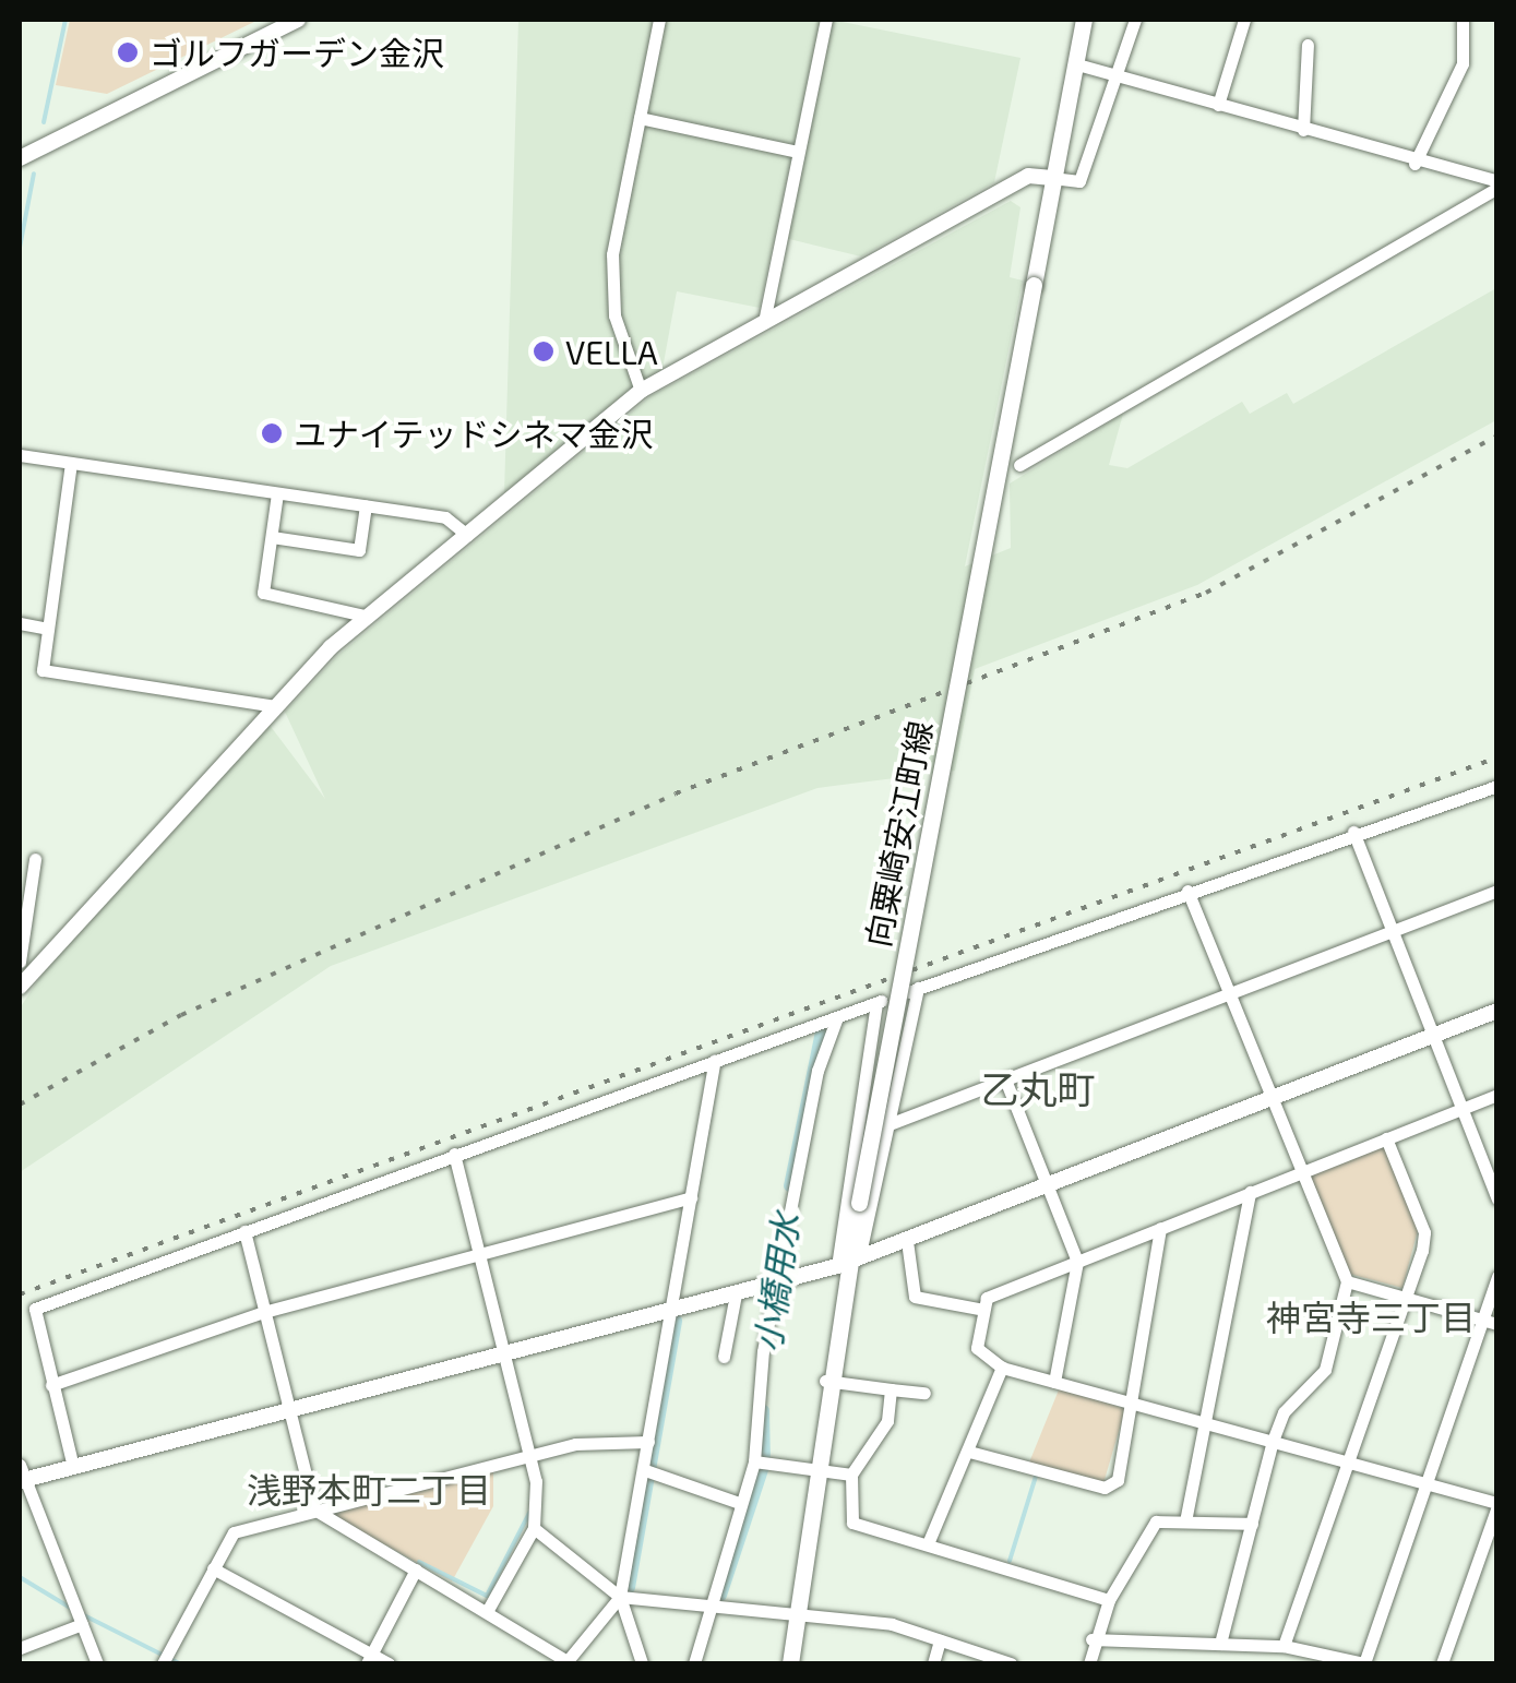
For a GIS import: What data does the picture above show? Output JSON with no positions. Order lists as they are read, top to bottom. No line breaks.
{"streets":{"main road":["向粟崎安江町線"]},"districts":["乙丸町","神宮寺三丁目","浅野本町二丁目"],"water":["小橋用水"],"places":["ゴルフガーデン金沢","VELLA","ユナイテッドシネマ金沢"]}
